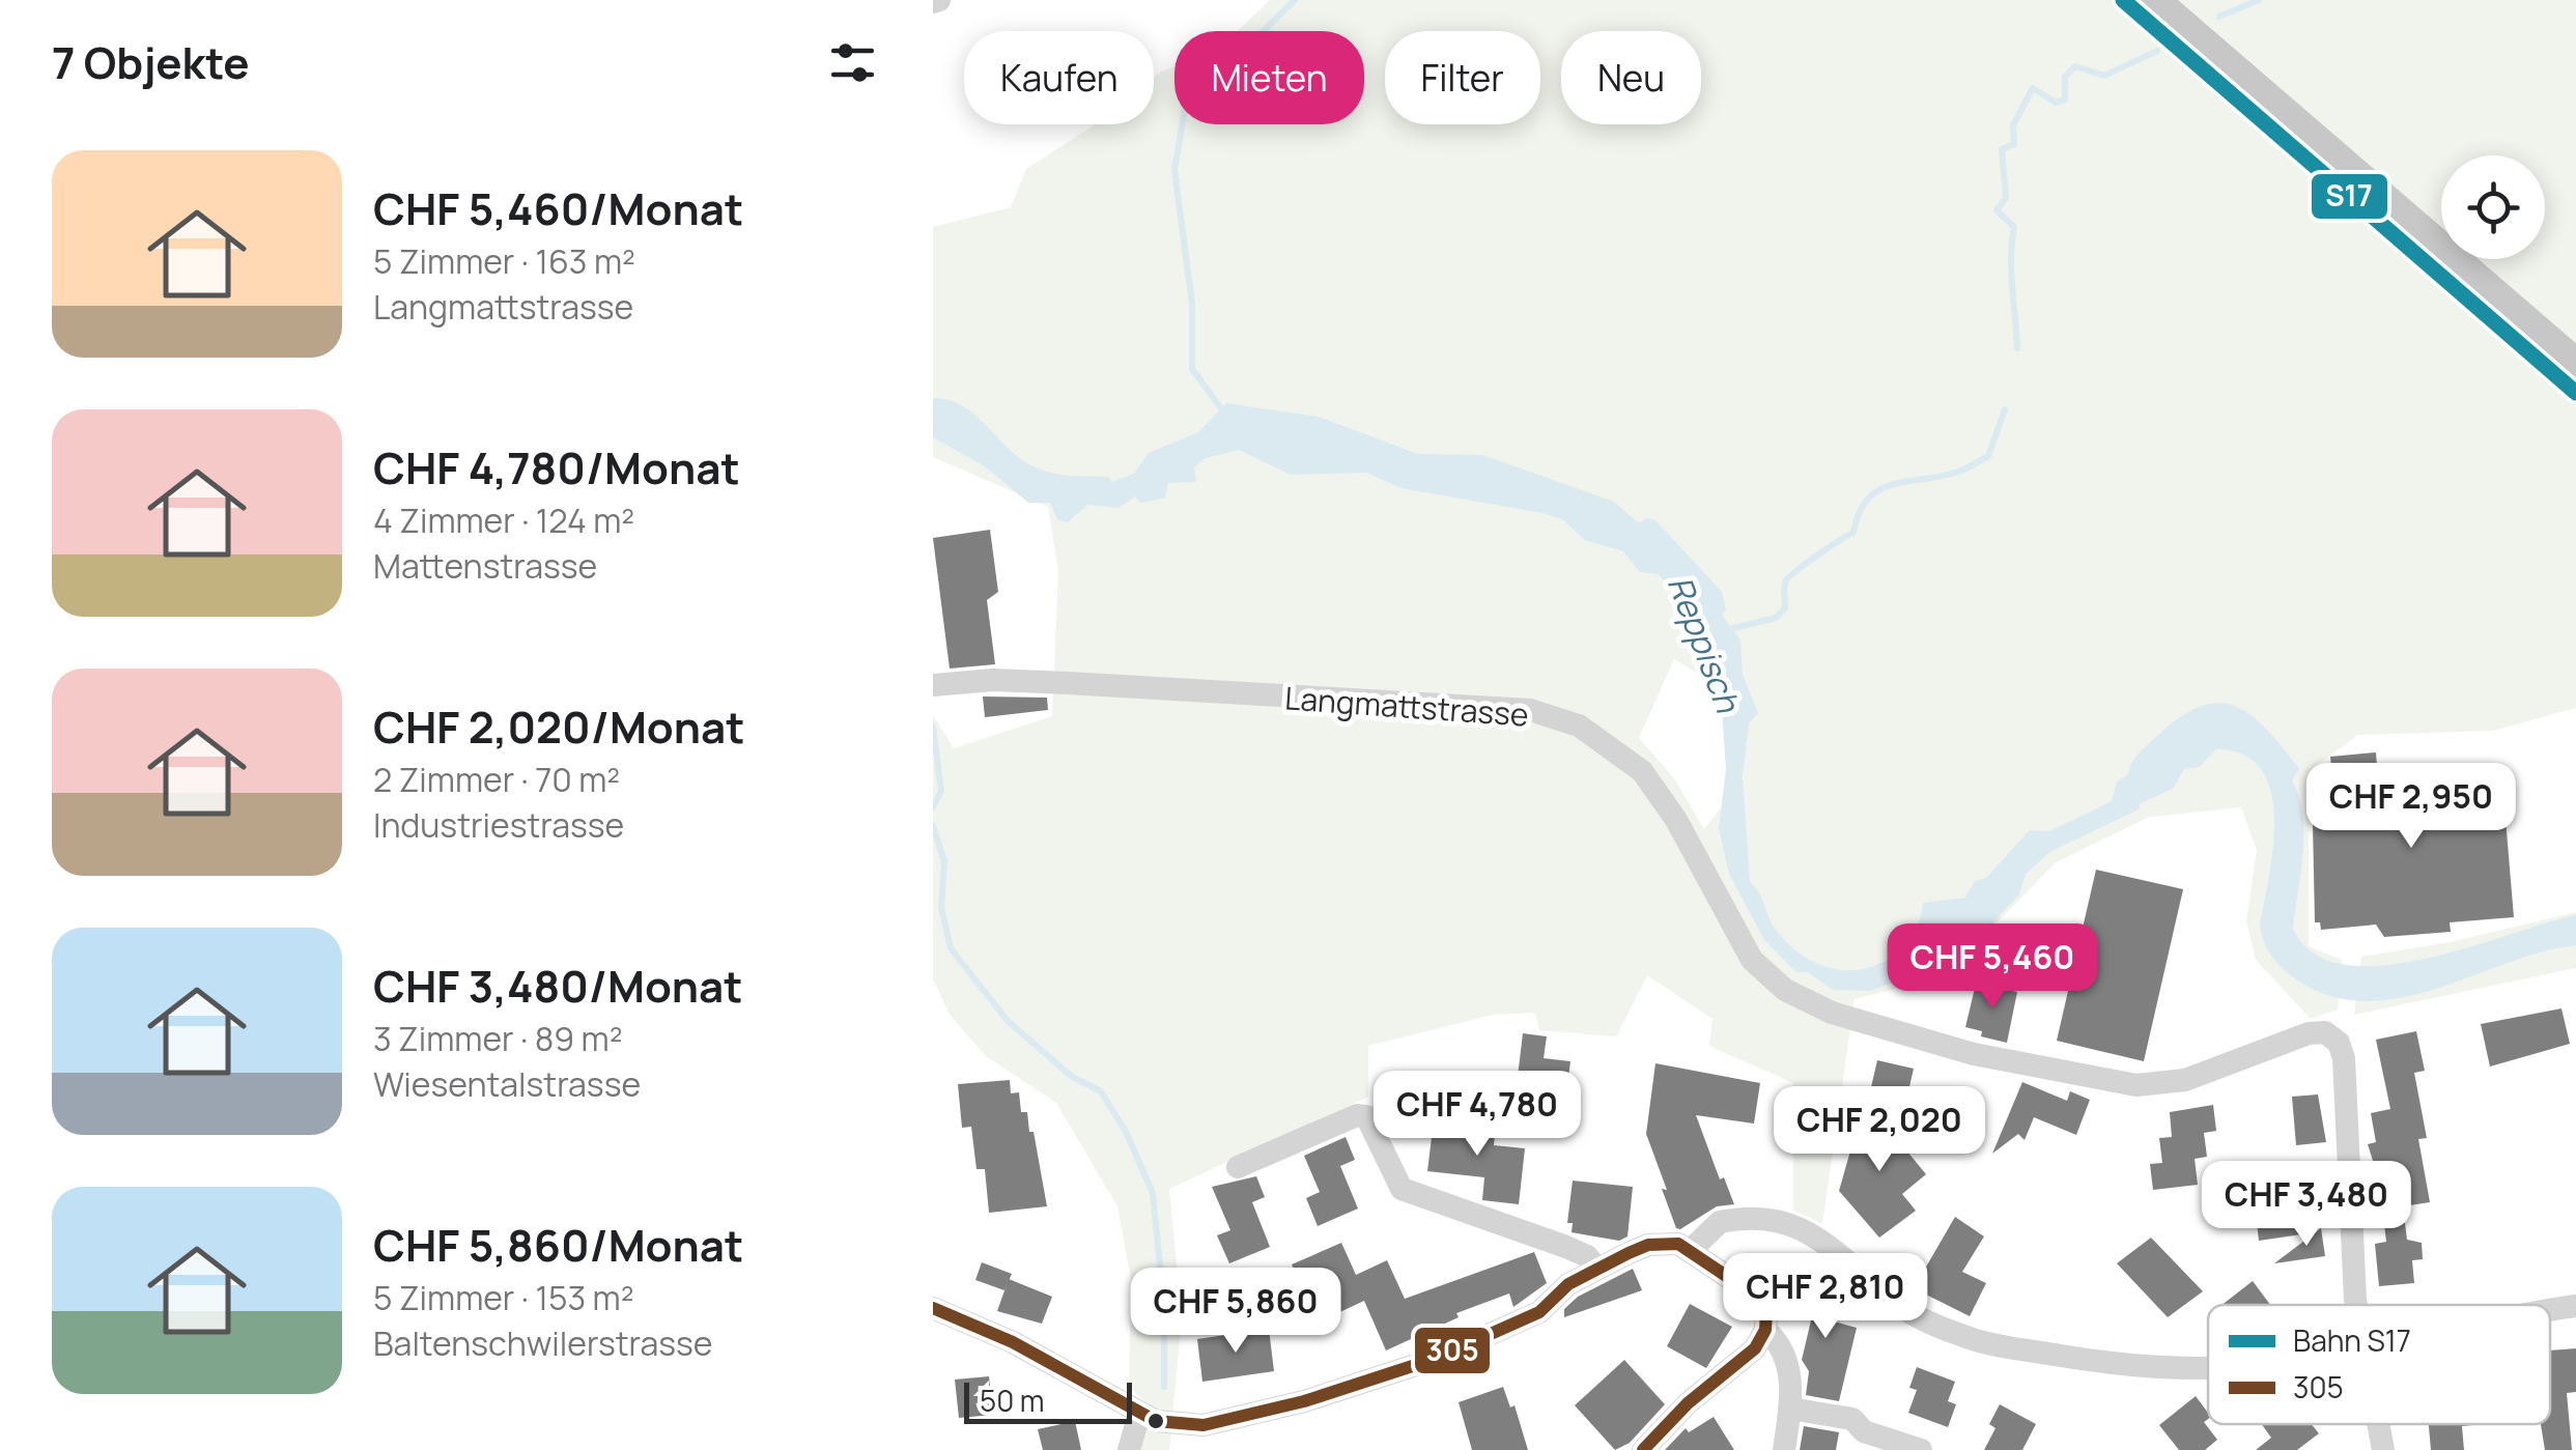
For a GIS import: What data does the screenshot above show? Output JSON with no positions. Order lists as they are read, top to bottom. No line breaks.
{"streets":{"street":["Langmattstrasse"]},"water":["Reppisch"],"lines":["rail line S17","transit line 305"],"legend":["Bahn S17","305"],"scale_bar":"50 m","page":{"heading":"7 Objekte","chip":["Kaufen","Mieten","Filter","Neu"],"list":[{"name":"CHF 5,460/Monat","note":"5 Zimmer · 163 m² · Langmattstrasse"},{"name":"CHF 4,780/Monat","note":"4 Zimmer · 124 m² · Mattenstrasse"},{"name":"CHF 2,020/Monat","note":"2 Zimmer · 70 m² · Industriestrasse"},{"name":"CHF 3,480/Monat","note":"3 Zimmer · 89 m² · Wiesentalstrasse"},{"name":"CHF 5,860/Monat","note":"5 Zimmer · 153 m² · Baltenschwilerstrasse"}],"price":["CHF 2,950","CHF 5,460","CHF 4,780","CHF 2,020","CHF 3,480","CHF 2,810","CHF 5,860"],"scale":"50 m"}}
